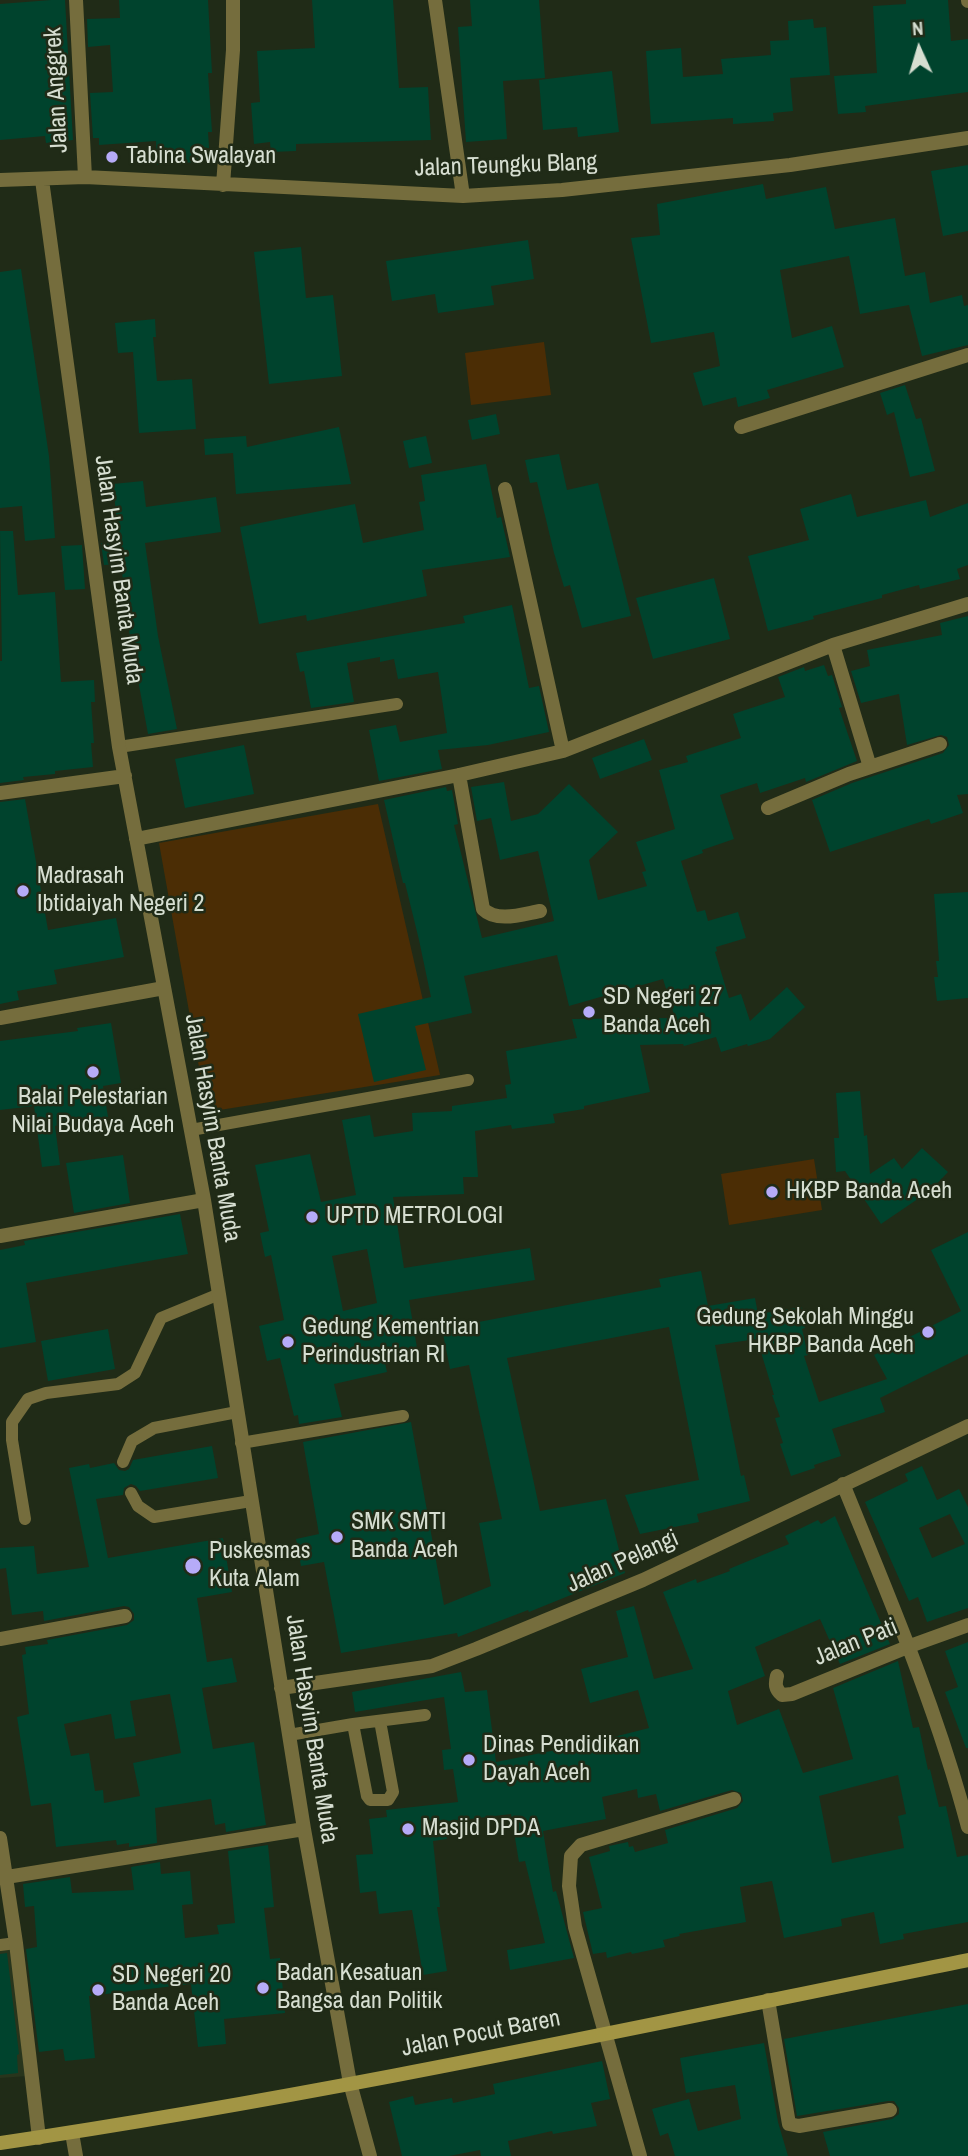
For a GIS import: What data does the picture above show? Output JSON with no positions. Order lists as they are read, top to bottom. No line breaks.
{"streets":{"main road":["Jalan Pocut Baren"],"street":["Jalan Anggrek","Jalan Teungku Blang","Jalan Hasyim Banta Muda","Jalan Pelangi","Jalan Pati"]},"crossings":[["Jalan Anggrek","Jalan Teungku Blang"],["Jalan Teungku Blang","Jalan Hasyim Banta Muda"],["Jalan Hasyim Banta Muda","Jalan Pelangi"],["Jalan Hasyim Banta Muda","Jalan Pocut Baren"]],"places":["Tabina Swalayan","Madrasah Ibtidaiyah Negeri 2","SD Negeri 27 Banda Aceh","Balai Pelestarian Nilai Budaya Aceh","HKBP Banda Aceh","UPTD METROLOGI","Gedung Sekolah Minggu HKBP Banda Aceh","Gedung Kementrian Perindustrian RI","SMK SMTI Banda Aceh","Puskesmas Kuta Alam","Dinas Pendidikan Dayah Aceh","Masjid DPDA","Badan Kesatuan Bangsa dan Politik","SD Negeri 20 Banda Aceh"],"north":"top"}
